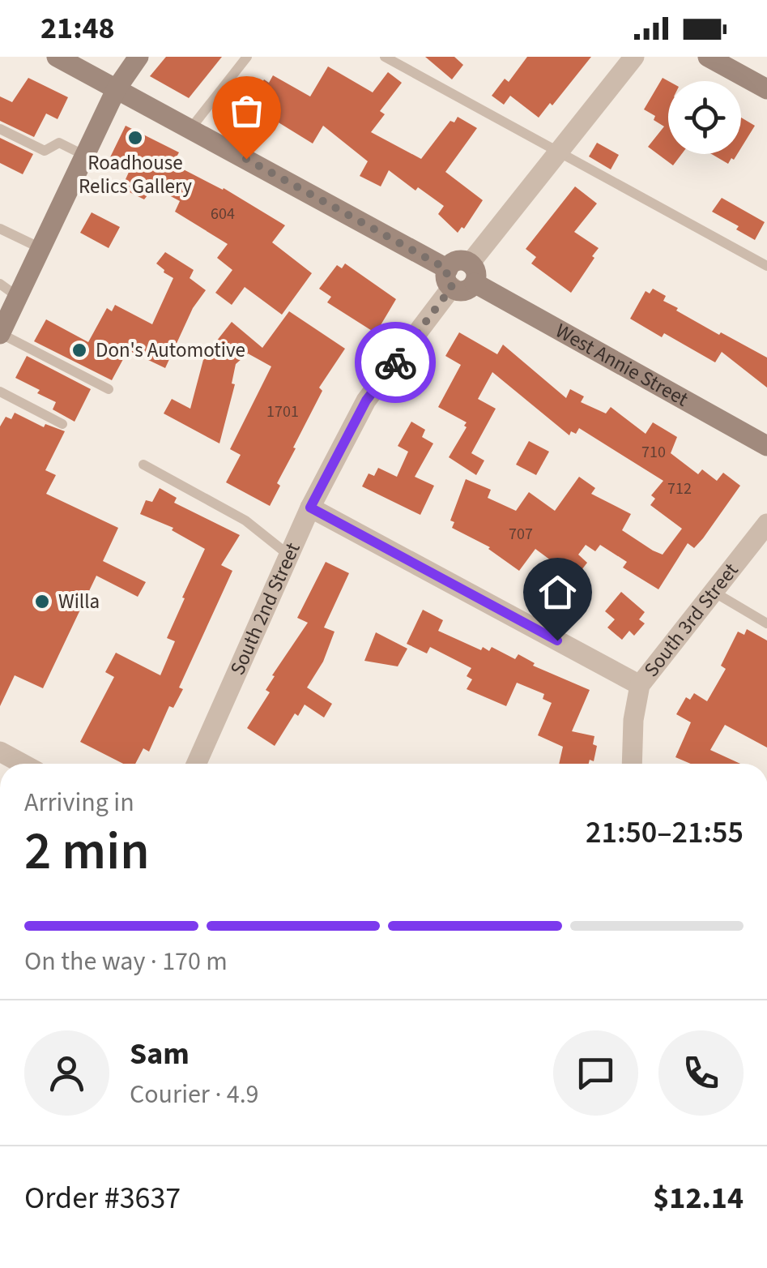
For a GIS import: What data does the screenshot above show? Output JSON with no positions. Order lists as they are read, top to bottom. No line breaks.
{"streets":{"street":["West Annie Street","South 2nd Street","South 3rd Street"]},"places":["Roadhouse Relics Gallery","Don's Automotive","Willa"],"house_numbers":["604","1701","710","712","707"],"page":{"status":"21:48","heading":["2 min","Arriving in","21:50–21:55"],"panel":["Sam","Courier · 4.9","Order #3637","$12.14"],"bar":"On the way · 170 m"}}
